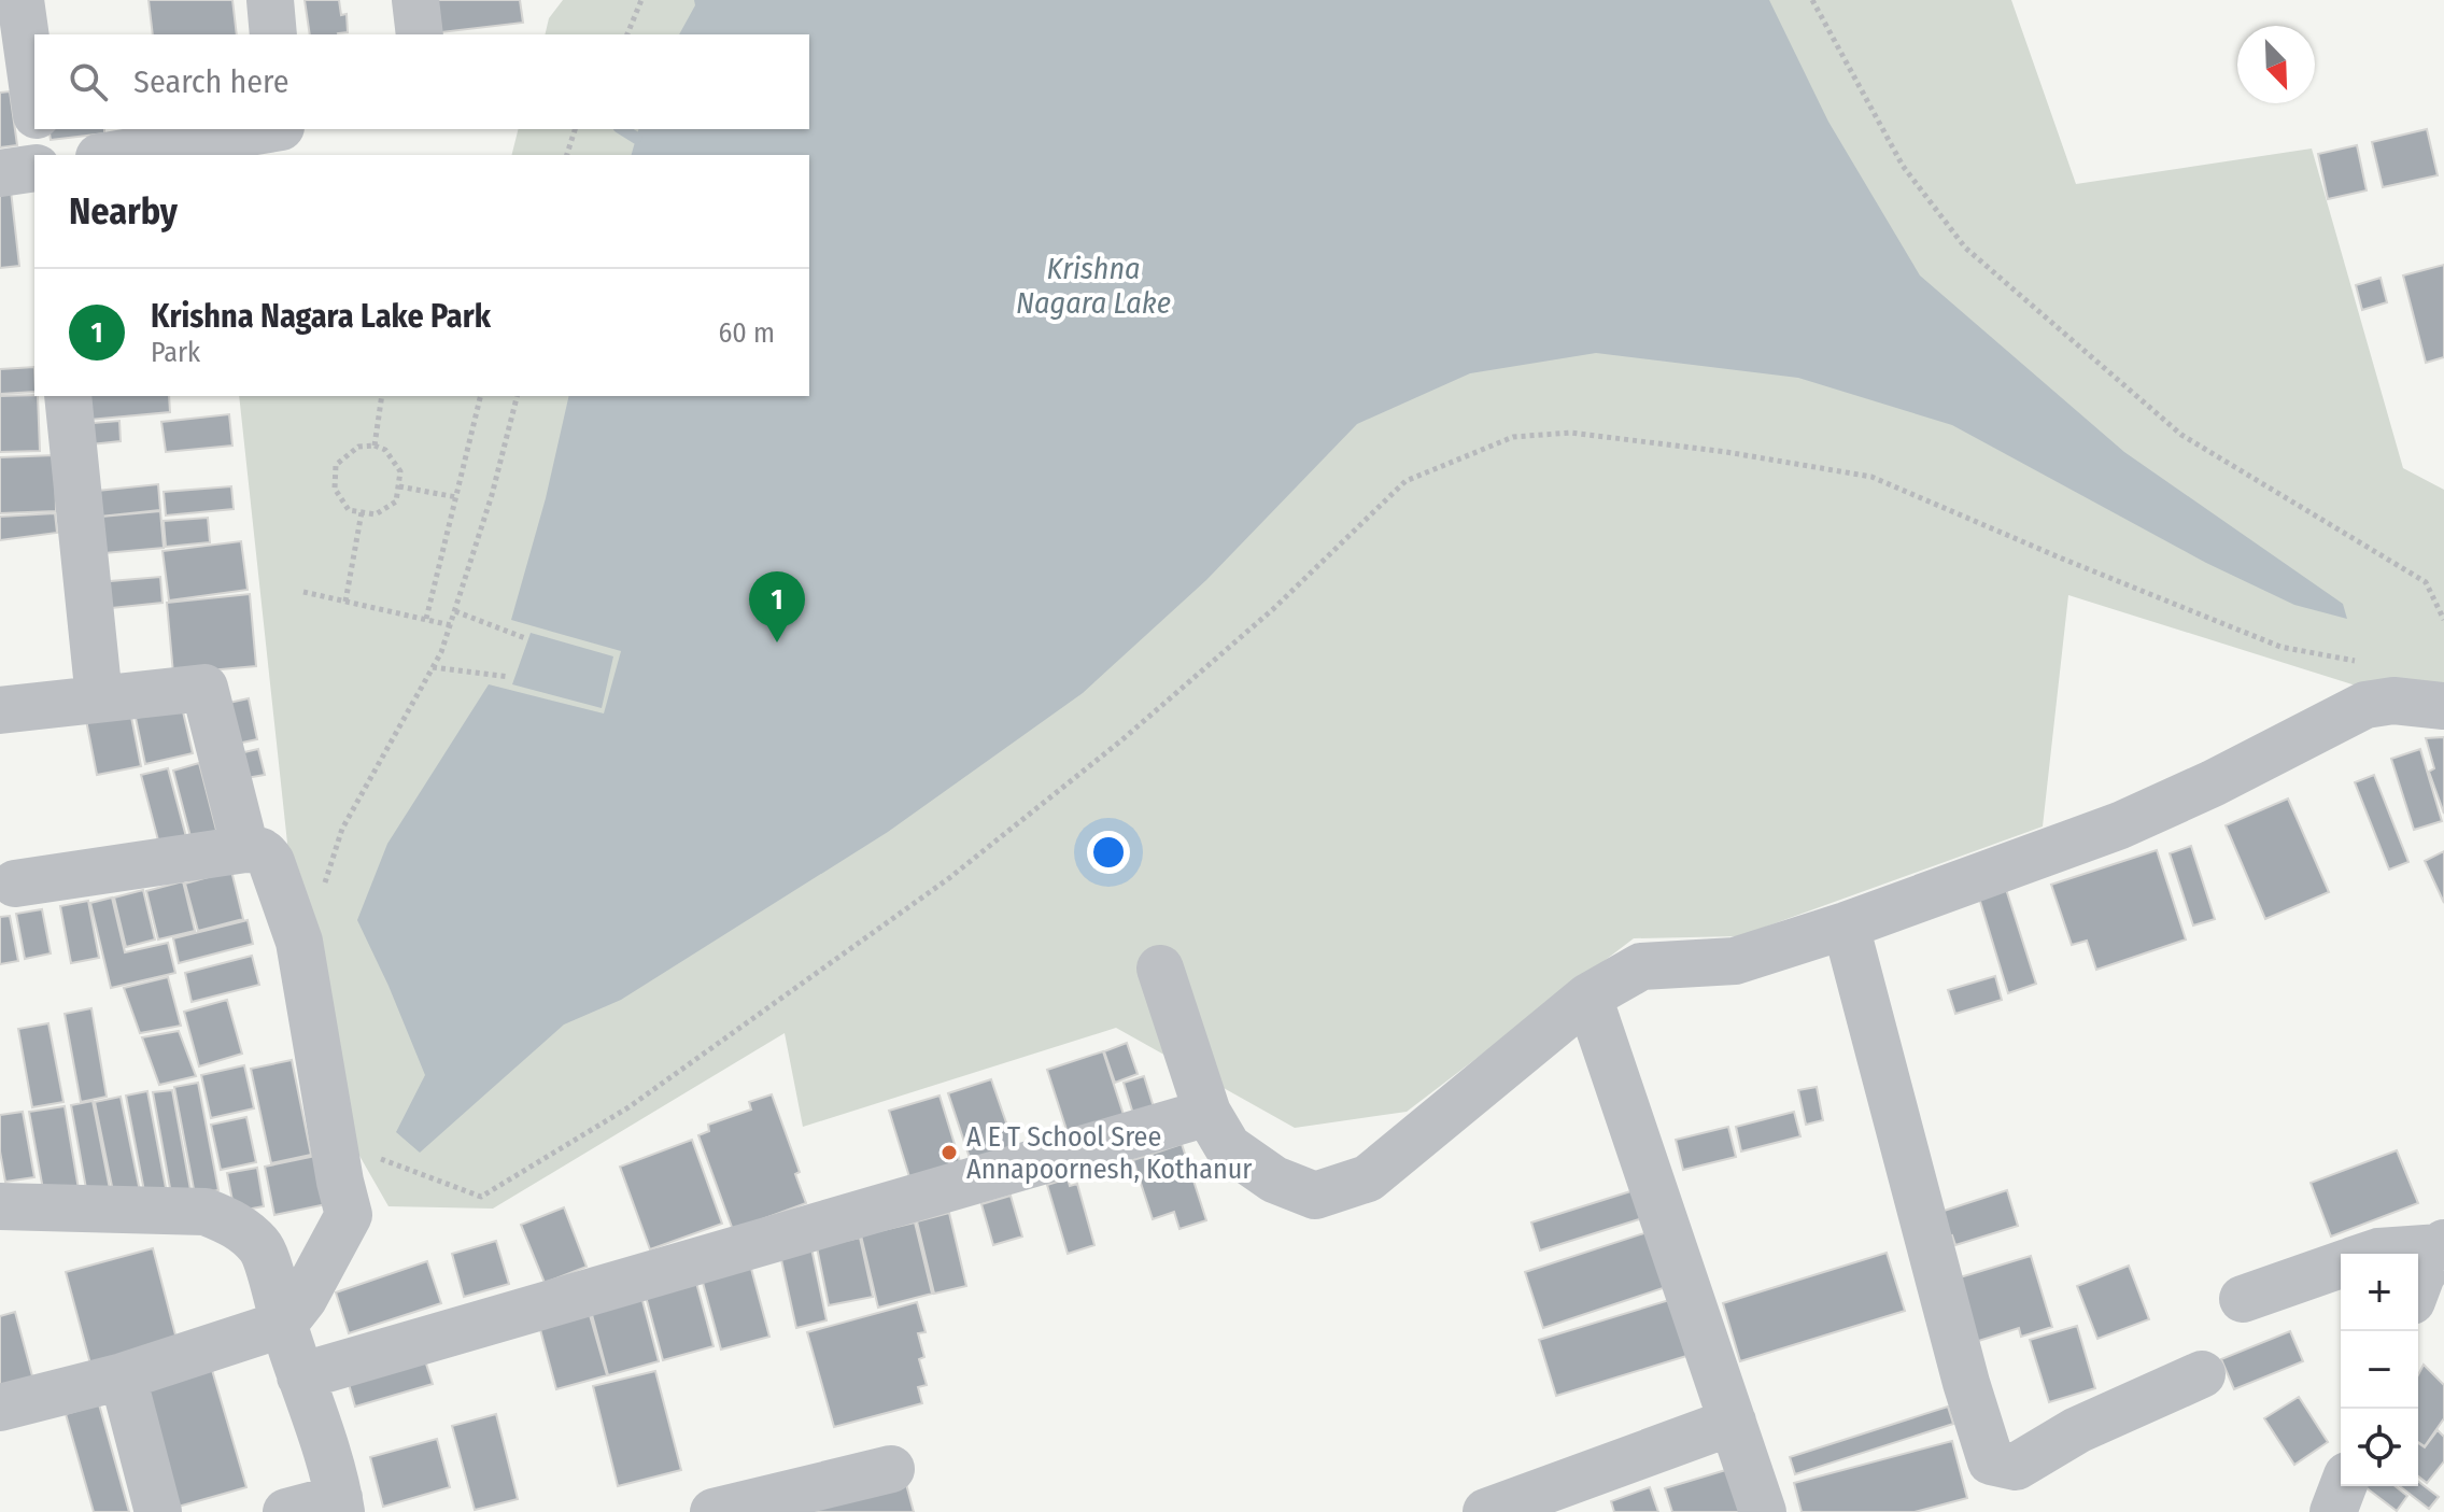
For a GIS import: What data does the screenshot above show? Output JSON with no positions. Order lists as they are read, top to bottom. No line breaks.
{"water":["Krishna Nagara Lake"],"places":["A E T School Sree Annapoornesh, Kothanur"],"north":"bottom right","page":{"search":"Search here","heading":"Nearby","list":[{"mark":"1","name":"Krishna Nagara Lake Park","note":"Park","value":"60 m"}],"pins":"1","map_buttons":["+","−"]}}
